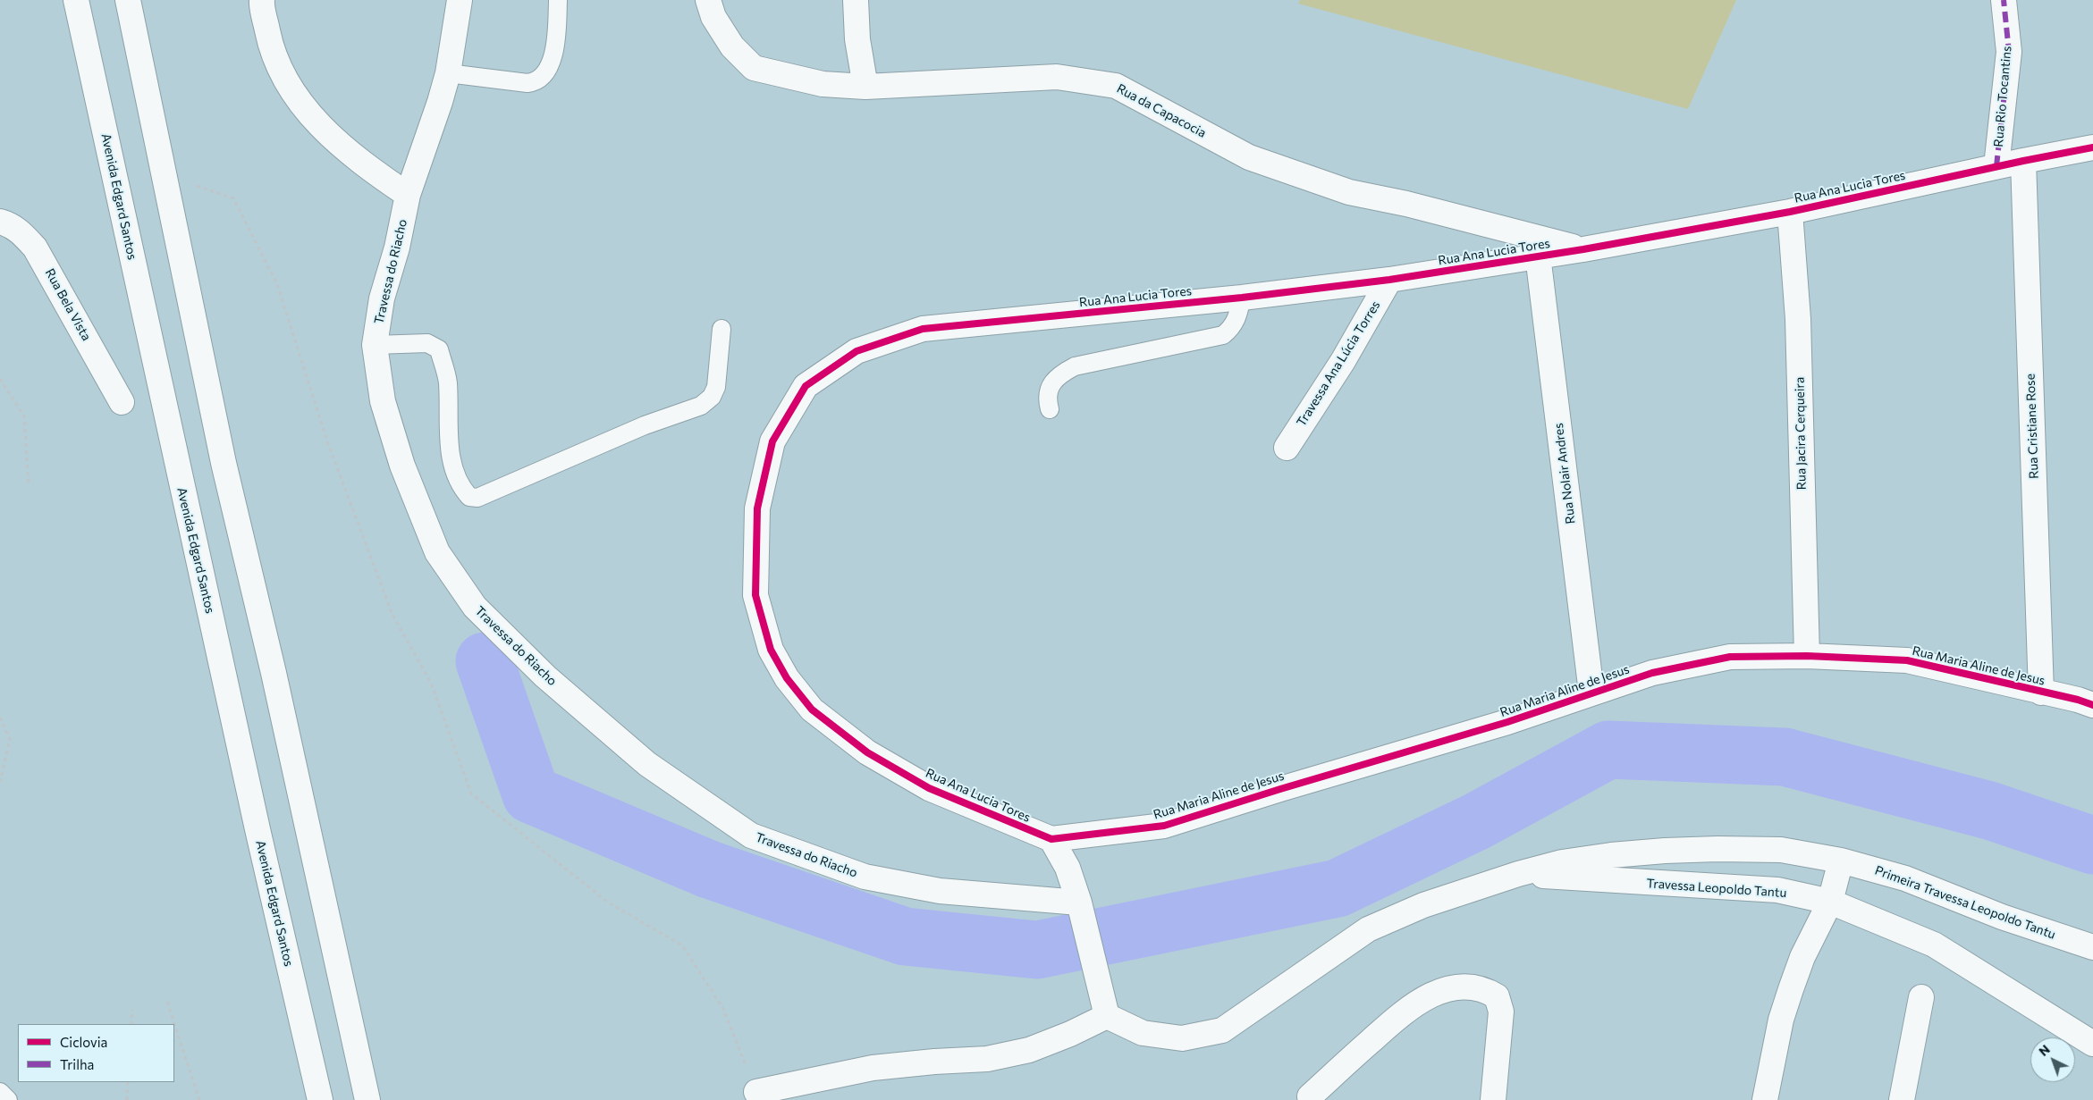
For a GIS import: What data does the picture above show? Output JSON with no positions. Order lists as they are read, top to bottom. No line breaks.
{"streets":{"street":["Rua Rio Tocantins","Rua da Capacocia","Rua Ana Lucia Tores","Avenida Edgard Santos","Travessa do Riacho","Rua Bela Vista","Travessa Ana Lúcia Torres","Rua Cristiane Rose","Rua Jacira Cerqueira","Rua Nolair Andres","Rua Maria Aline de Jesus","Travessa Leopoldo Tantu","Primeira Travessa Leopoldo Tantu"]},"crossings":[["Rua Rio Tocantins","Rua Ana Lucia Tores"],["Rua da Capacocia","Rua Ana Lucia Tores"],["Rua Ana Lucia Tores","Travessa Ana Lúcia Torres"],["Rua Ana Lucia Tores","Rua Cristiane Rose"],["Rua Ana Lucia Tores","Rua Jacira Cerqueira"],["Rua Ana Lucia Tores","Rua Nolair Andres"],["Rua Ana Lucia Tores","Rua Maria Aline de Jesus"],["Rua Cristiane Rose","Rua Maria Aline de Jesus"],["Rua Jacira Cerqueira","Rua Maria Aline de Jesus"],["Rua Nolair Andres","Rua Maria Aline de Jesus"],["Travessa Leopoldo Tantu","Primeira Travessa Leopoldo Tantu"]],"legend":["Ciclovia","Trilha"],"north":"top left"}
